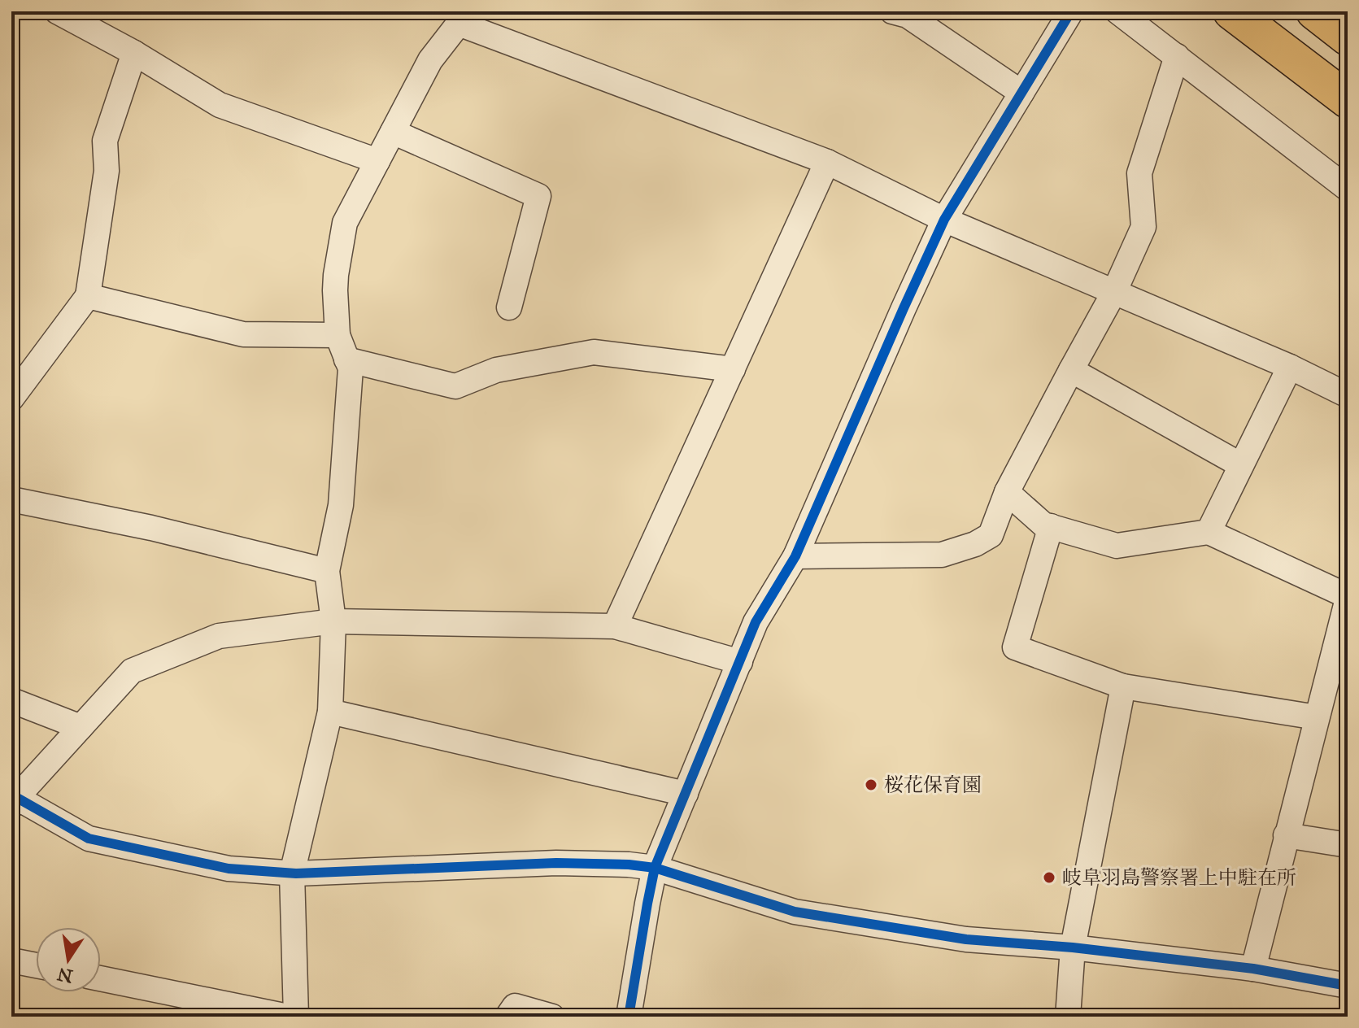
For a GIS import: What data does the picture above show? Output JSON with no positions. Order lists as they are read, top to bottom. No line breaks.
{"places":["桜花保育園","岐阜羽島警察署上中駐在所"],"north":"bottom"}
